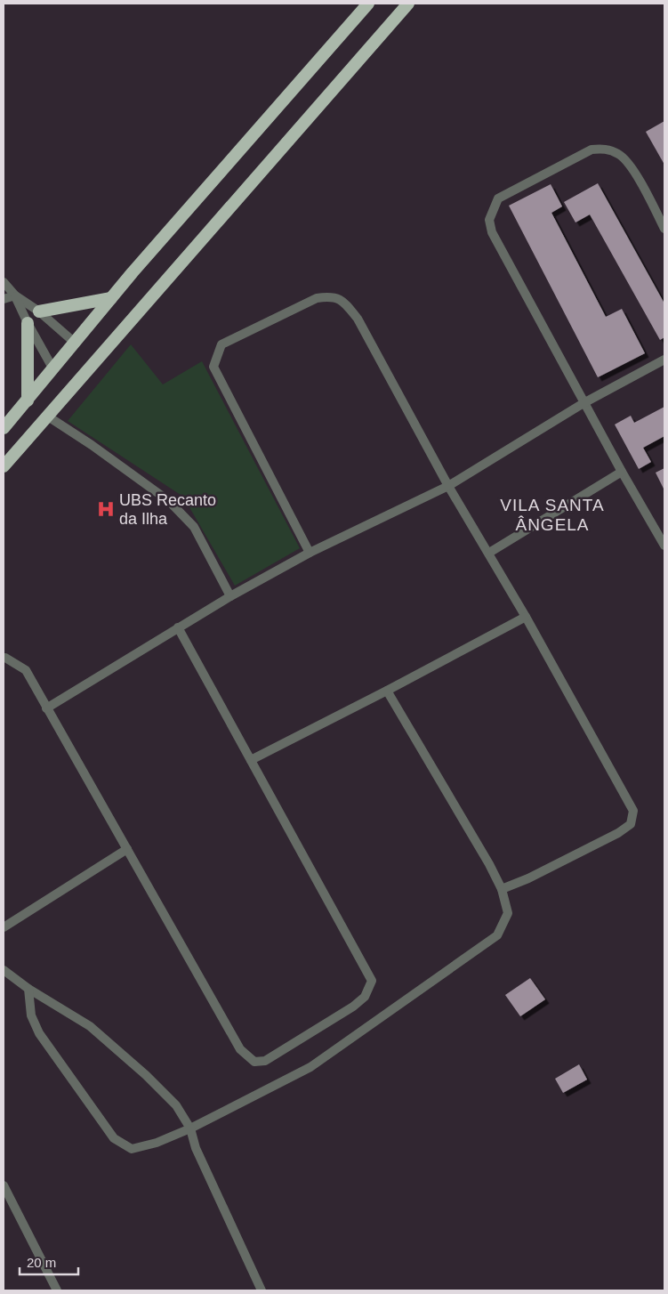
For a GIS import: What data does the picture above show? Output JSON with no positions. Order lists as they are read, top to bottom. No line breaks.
{"districts":["VILA SANTA ÂNGELA"],"places":{"hospital":["UBS Recanto da Ilha"]},"scale_bar":"20 m"}
